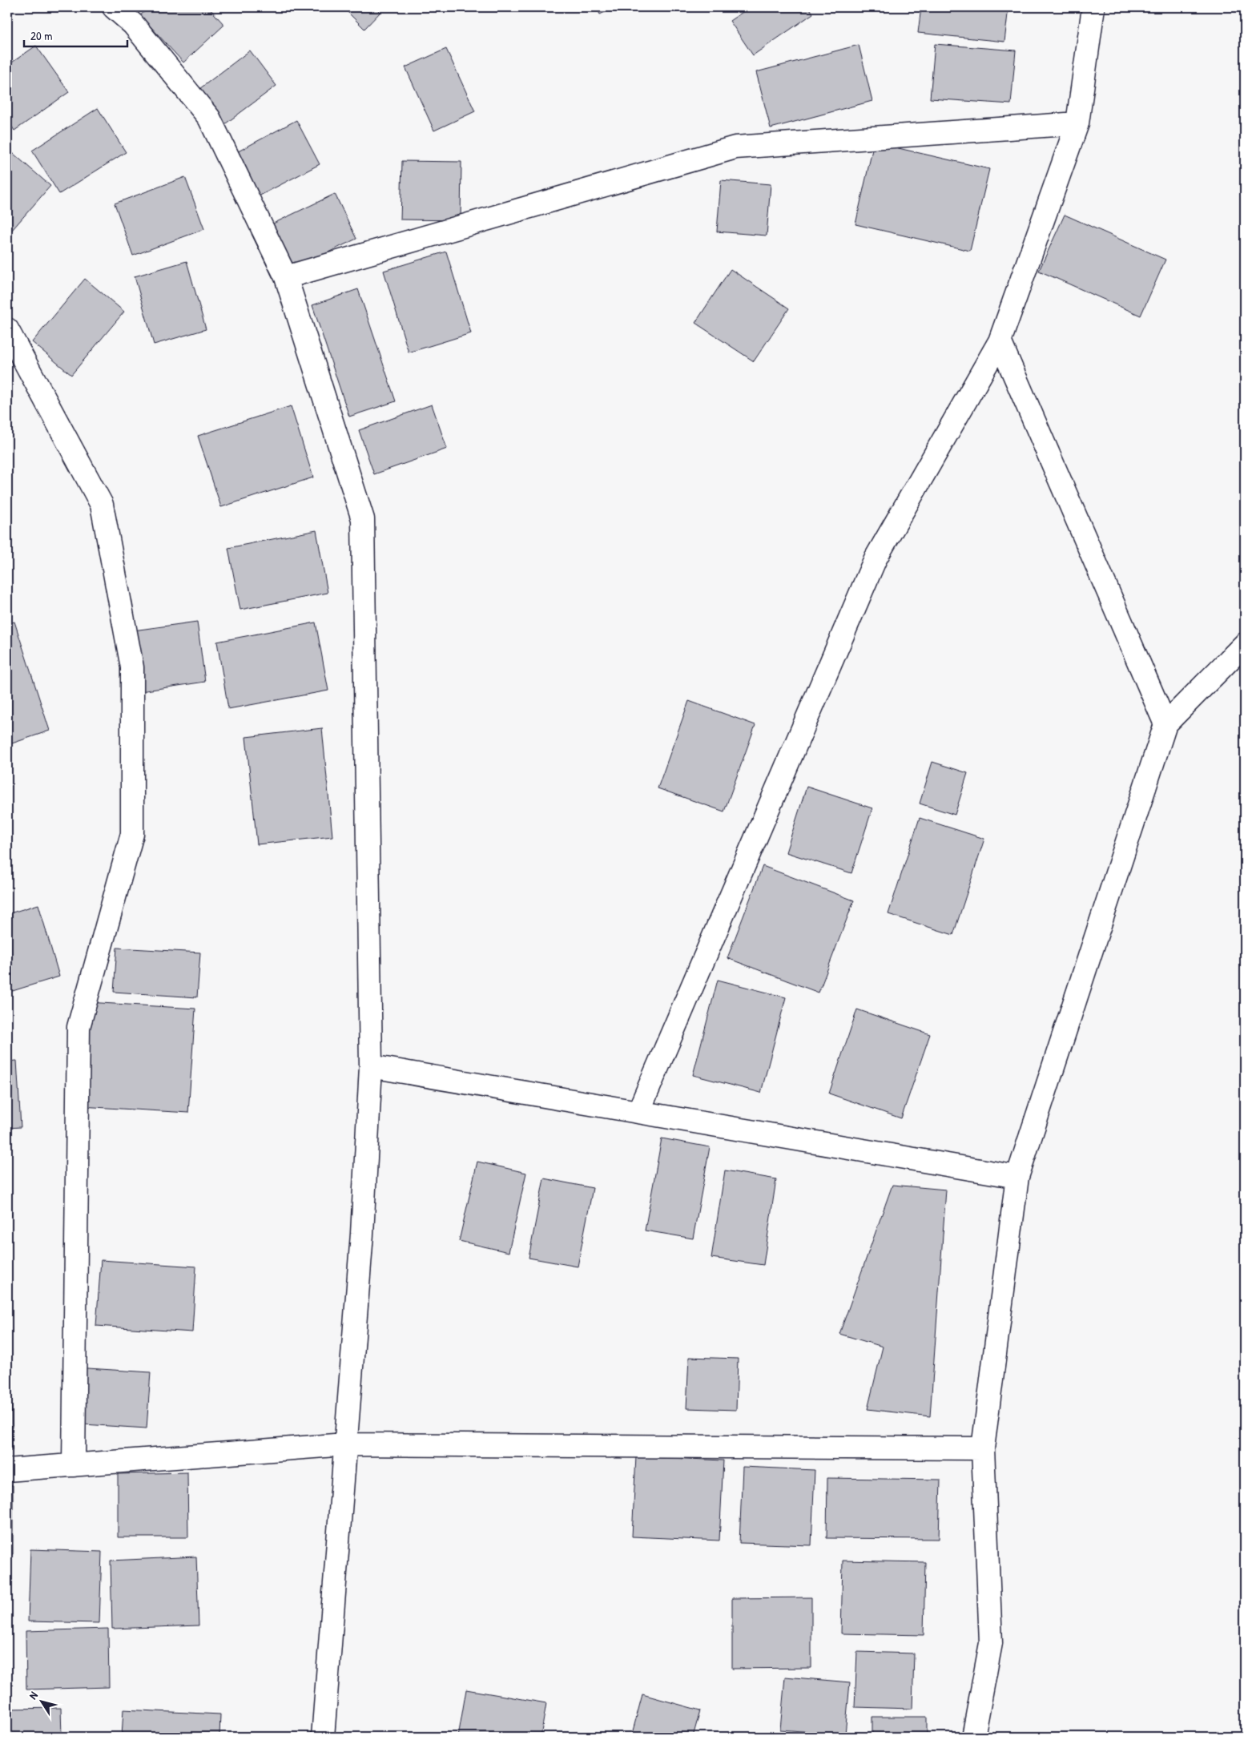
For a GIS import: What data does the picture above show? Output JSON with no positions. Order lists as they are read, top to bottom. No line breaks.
{"scale_bar":"20 m","north":"top left"}
